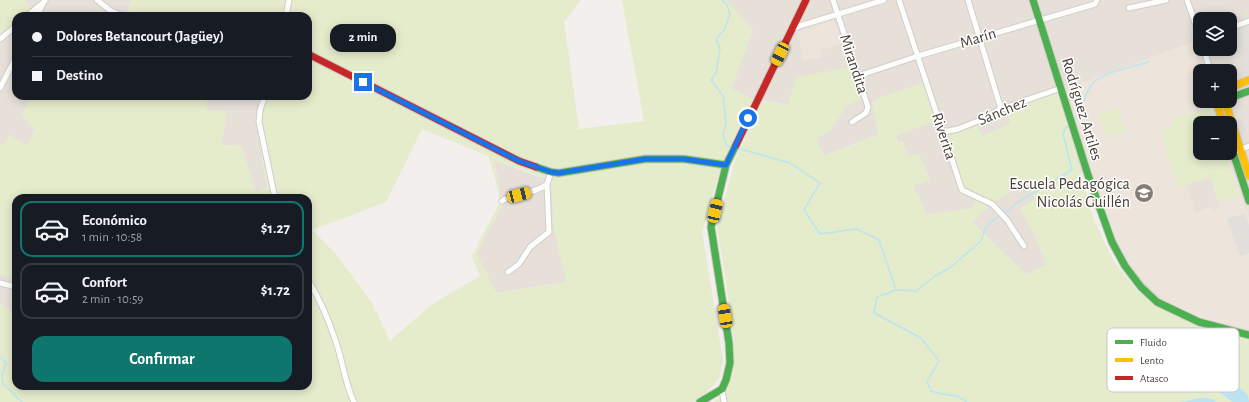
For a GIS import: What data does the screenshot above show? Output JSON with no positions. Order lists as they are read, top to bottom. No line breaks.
{"streets":{"street":["Marín","Mirandita","Rodríguez Artiles","Sánchez","Riverita"]},"crossings":[["Marín","Mirandita"],["Marín","Rodríguez Artiles"],["Marín","Riverita"],["Rodríguez Artiles","Sánchez"],["Sánchez","Riverita"]],"places":{"school or university":["Escuela Pedagógica Nicolás Guillén"]},"legend":["Fluido","Lento","Atasco"],"page":{"map_buttons":["+","−"],"banner":["Dolores Betancourt (Jagüey)","Destino"],"bubble":"2 min","list":[{"name":"Económico","note":"1 min · 10:58","value":"$1.27"},{"name":"Confort","note":"2 min · 10:59","value":"$1.72"}],"buttons":"Confirmar"}}
